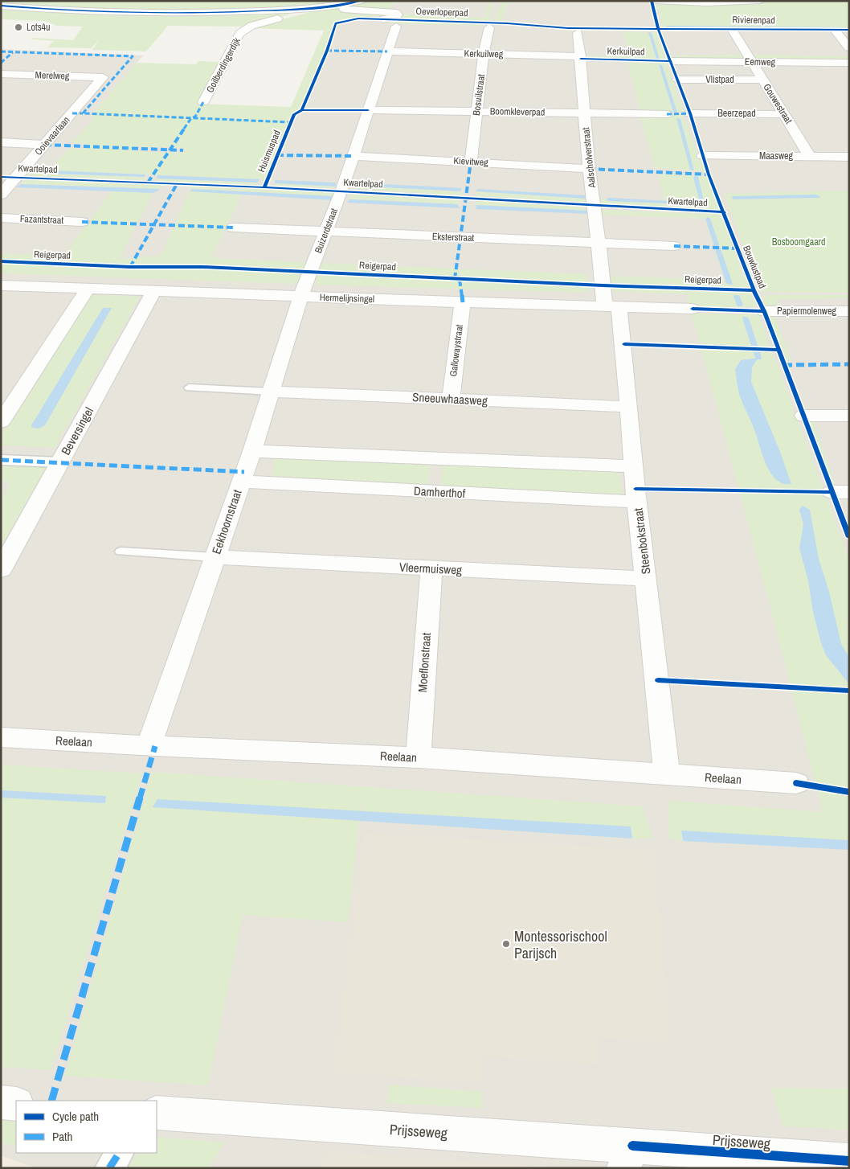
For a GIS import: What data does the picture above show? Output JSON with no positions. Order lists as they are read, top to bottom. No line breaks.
{"streets":{"street":["Kerkuilweg","Eemweg","Goilberdingerdijk","Merelweg","Vlistpad","Bosuilstraat","Gouwestraat","Boomkleverpad","Beerzepad","Ooievaarlaan","Maasweg","Aalscholverstraat","Kievitweg","Fazantstraat","Buizerdstraat","Eksterstraat","Hermelijnsingel","Papiermolenweg","Gallowaystraat","Sneeuwhaasweg","Beversingel","Damherthof","Eekhoornstraat","Steenbokstraat","Vleermuisweg","Moeflonstraat","Reelaan","Prijsseweg"],"cycle path":["Oeverloperpad","Kerkuilpad","Kwartelpad","Reigerpad","Bouwlustpad"]},"crossings":[["Kerkuilweg","Bosuilstraat"],["Kerkuilweg","Aalscholverstraat"],["Kerkuilweg","Buizerdstraat"],["Eemweg","Gouwestraat"],["Merelweg","Ooievaarlaan"],["Vlistpad","Gouwestraat"],["Bosuilstraat","Boomkleverpad"],["Bosuilstraat","Kievitweg"],["Gouwestraat","Beerzepad"],["Gouwestraat","Maasweg"],["Boomkleverpad","Aalscholverstraat"],["Boomkleverpad","Buizerdstraat"],["Aalscholverstraat","Kievitweg"],["Aalscholverstraat","Eksterstraat"],["Aalscholverstraat","Hermelijnsingel"],["Aalscholverstraat","Steenbokstraat"],["Kievitweg","Buizerdstraat"],["Buizerdstraat","Eksterstraat"],["Buizerdstraat","Hermelijnsingel"],["Buizerdstraat","Eekhoornstraat"],["Hermelijnsingel","Gallowaystraat"],["Hermelijnsingel","Beversingel"],["Hermelijnsingel","Eekhoornstraat"],["Hermelijnsingel","Steenbokstraat"],["Gallowaystraat","Sneeuwhaasweg"],["Sneeuwhaasweg","Eekhoornstraat"],["Sneeuwhaasweg","Steenbokstraat"],["Damherthof","Eekhoornstraat"],["Damherthof","Steenbokstraat"],["Eekhoornstraat","Vleermuisweg"],["Eekhoornstraat","Reelaan"],["Steenbokstraat","Vleermuisweg"],["Steenbokstraat","Reelaan"],["Vleermuisweg","Moeflonstraat"],["Moeflonstraat","Reelaan"]],"parks":["Bosboomgaard"],"places":["Lots4u","Montessorischool Parijsch"],"legend":["Cycle path","Path"]}
